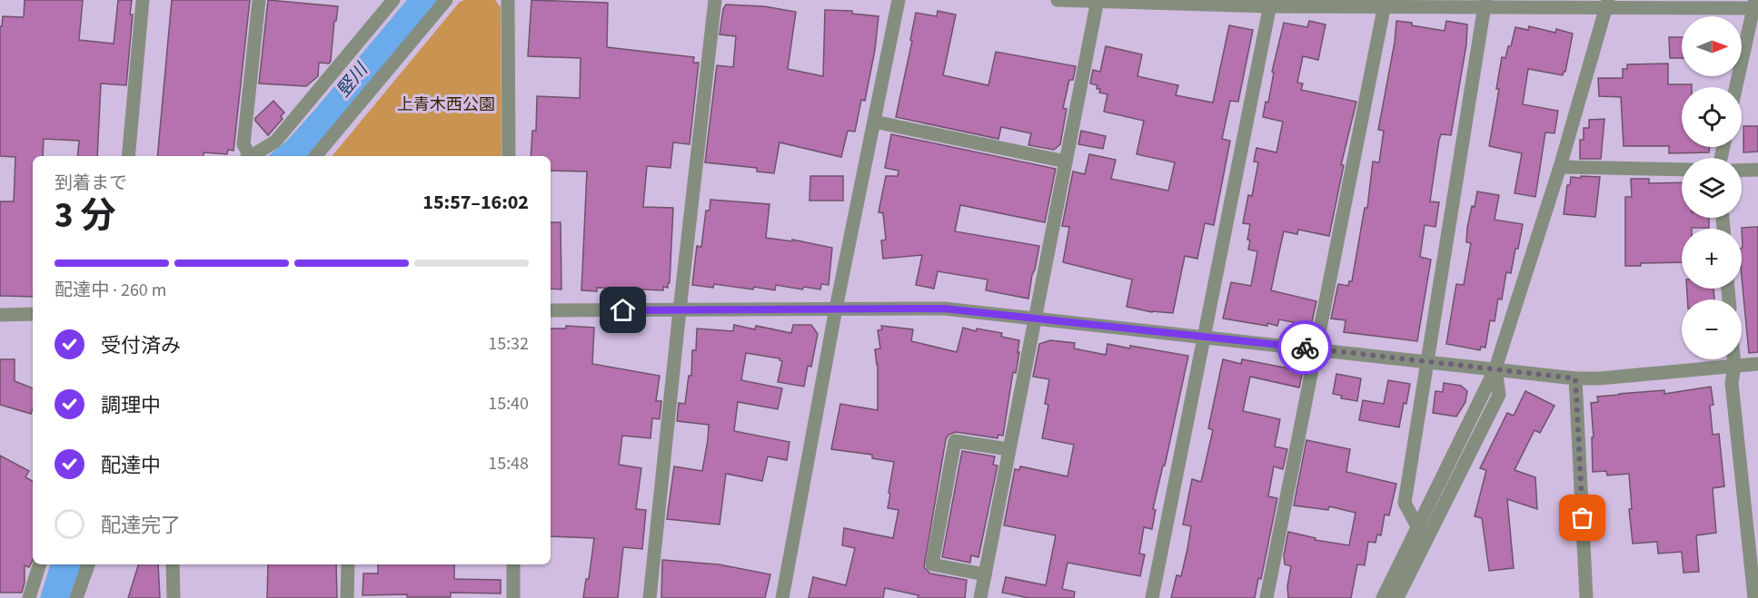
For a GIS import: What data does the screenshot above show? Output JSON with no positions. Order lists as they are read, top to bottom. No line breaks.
{"water":["竪川"],"parks":["上青木西公園"],"north":"right","page":{"map_buttons":["+","−"],"heading":["3 分","到着まで","15:57–16:02"],"bar":"配達中 · 260 m","list":[["受付済み","15:32"],["調理中","15:40"],["配達中","15:48"],"配達完了"]}}
